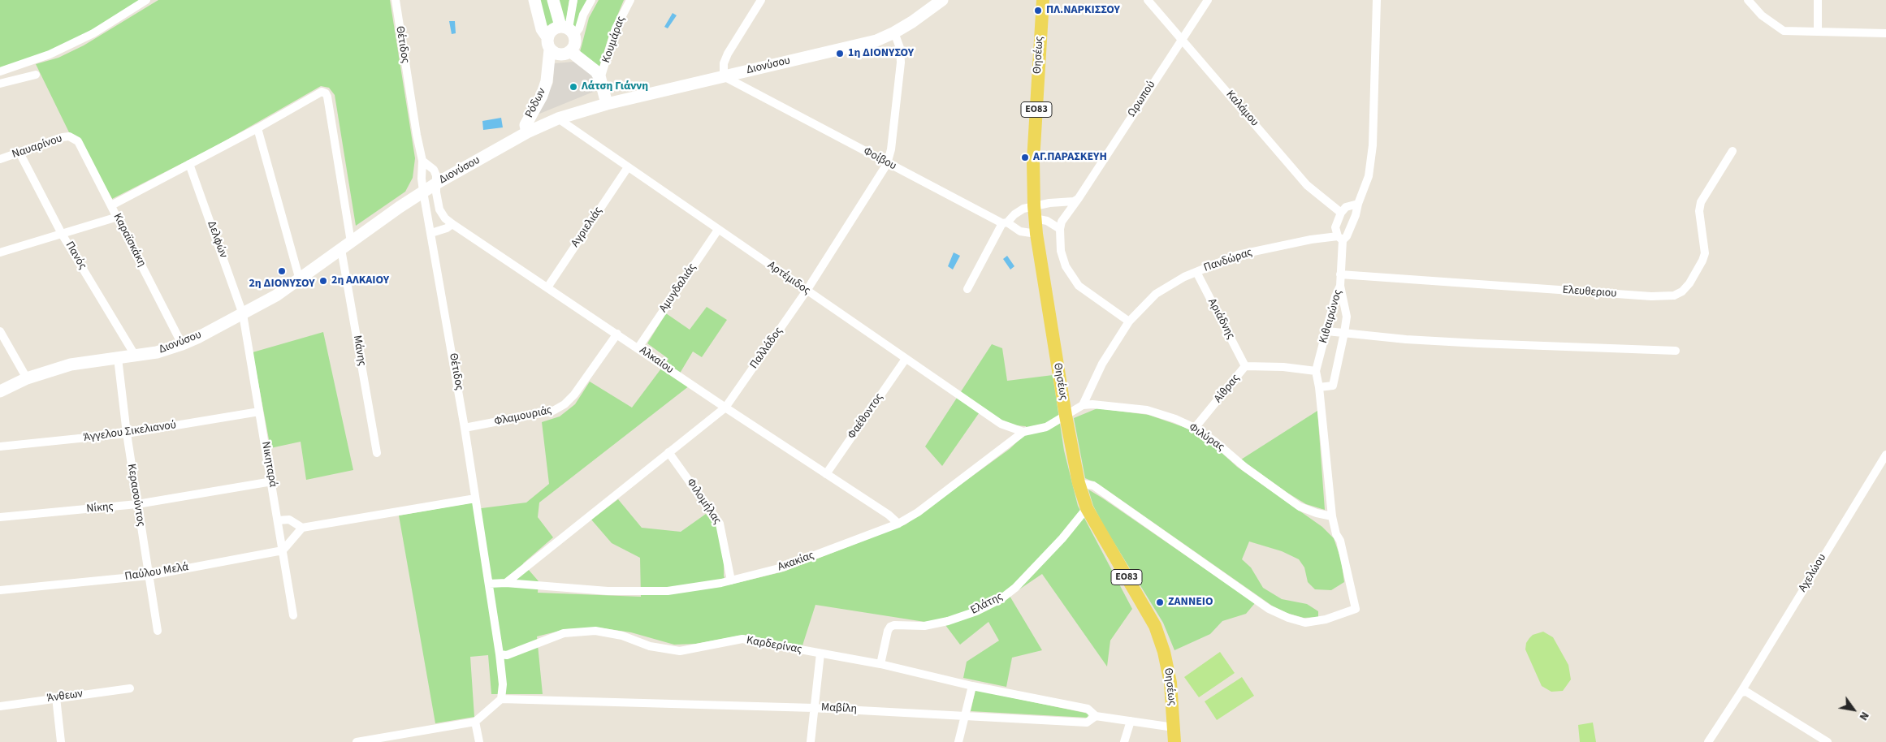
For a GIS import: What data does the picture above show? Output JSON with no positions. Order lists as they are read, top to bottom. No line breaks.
{"streets":{"main road":["Θησέως","Διονύσου","Ρόδων","ΕΟ83"],"street":["Κουμάρας","Θέτιδος","Ωρωπού","Καλάμου","Ναυαρίνου","Φοίβου","Αγριελιάς","Δελφών","Καραϊσκάκη","Πανός","Πανδώρας","Αρτέμιδος","Αμυγδαλιάς","Ελευθεριου","Κιθαιρώνος","Αριάδνης","Παλλάδος","Μάνης","Αλκαίου","Αίθρας","Φλαμουριάς","Φαέθοντος","Άγγελου Σικελιανού","Φιλύρας","Νικηταρά","Κερασούντος","Φιλομήλας","Νίκης","Ακακίας","Παύλου Μελά","Αχελώου","Ελάτης","Καρδερίνας","Άνθεων","Μαβίλη"]},"crossings":[["Θέτιδος","Διονύσου"],["Θέτιδος","Αλκαίου"],["Θέτιδος","Φλαμουριάς"],["Θέτιδος","Ακακίας"],["Θησέως","Φοίβου"],["Θησέως","Κιθαιρώνος"],["Θησέως","Ακακίας"],["Θησέως","Ελάτης"],["Θησέως","Μαβίλη"],["Διονύσου","Ρόδων"],["Διονύσου","Φοίβου"],["Διονύσου","Δελφών"],["Διονύσου","Καραϊσκάκη"],["Διονύσου","Πανός"],["Διονύσου","Αρτέμιδος"],["Διονύσου","Παλλάδος"],["Διονύσου","Μάνης"],["Διονύσου","Αλκαίου"],["Διονύσου","Νικηταρά"],["Διονύσου","Κερασούντος"],["Ωρωπού","Καλάμου"],["Ναυαρίνου","Καραϊσκάκη"],["Ναυαρίνου","Πανός"],["Φοίβου","Παλλάδος"],["Αγριελιάς","Αρτέμιδος"],["Αγριελιάς","Αλκαίου"],["Δελφών","Νικηταρά"],["Πανδώρας","Κιθαιρώνος"],["Πανδώρας","Αριάδνης"],["Πανδώρας","Φιλύρας"],["Αρτέμιδος","Αμυγδαλιάς"],["Αρτέμιδος","Παλλάδος"],["Αρτέμιδος","Φαέθοντος"],["Αρτέμιδος","Ακακίας"],["Αμυγδαλιάς","Αλκαίου"],["Ελευθεριου","Κιθαιρώνος"],["Κιθαιρώνος","Αίθρας"],["Κιθαιρώνος","Φιλύρας"],["Αριάδνης","Αίθρας"],["Παλλάδος","Αλκαίου"],["Παλλάδος","Φιλομήλας"],["Παλλάδος","Ακακίας"],["Αλκαίου","Φλαμουριάς"],["Αλκαίου","Φαέθοντος"],["Αλκαίου","Ακακίας"],["Αίθρας","Φιλύρας"],["Άγγελου Σικελιανού","Νικηταρά"],["Άγγελου Σικελιανού","Κερασούντος"],["Νικηταρά","Νίκης"],["Νικηταρά","Παύλου Μελά"],["Κερασούντος","Νίκης"],["Κερασούντος","Παύλου Μελά"],["Φιλομήλας","Ακακίας"],["Ελάτης","Καρδερίνας"],["Καρδερίνας","Μαβίλη"]],"places":["ΠΛ.ΝΑΡΚΙΣΣΟΥ","1η ΔΙΟΝΥΣΟΥ","Λάτση Γιάννη","ΑΓ.ΠΑΡΑΣΚΕΥΗ","2η ΔΙΟΝΥΣΟΥ","2η ΑΛΚΑΙΟΥ","ΖΑΝΝΕΙΟ"],"north":"bottom right"}
